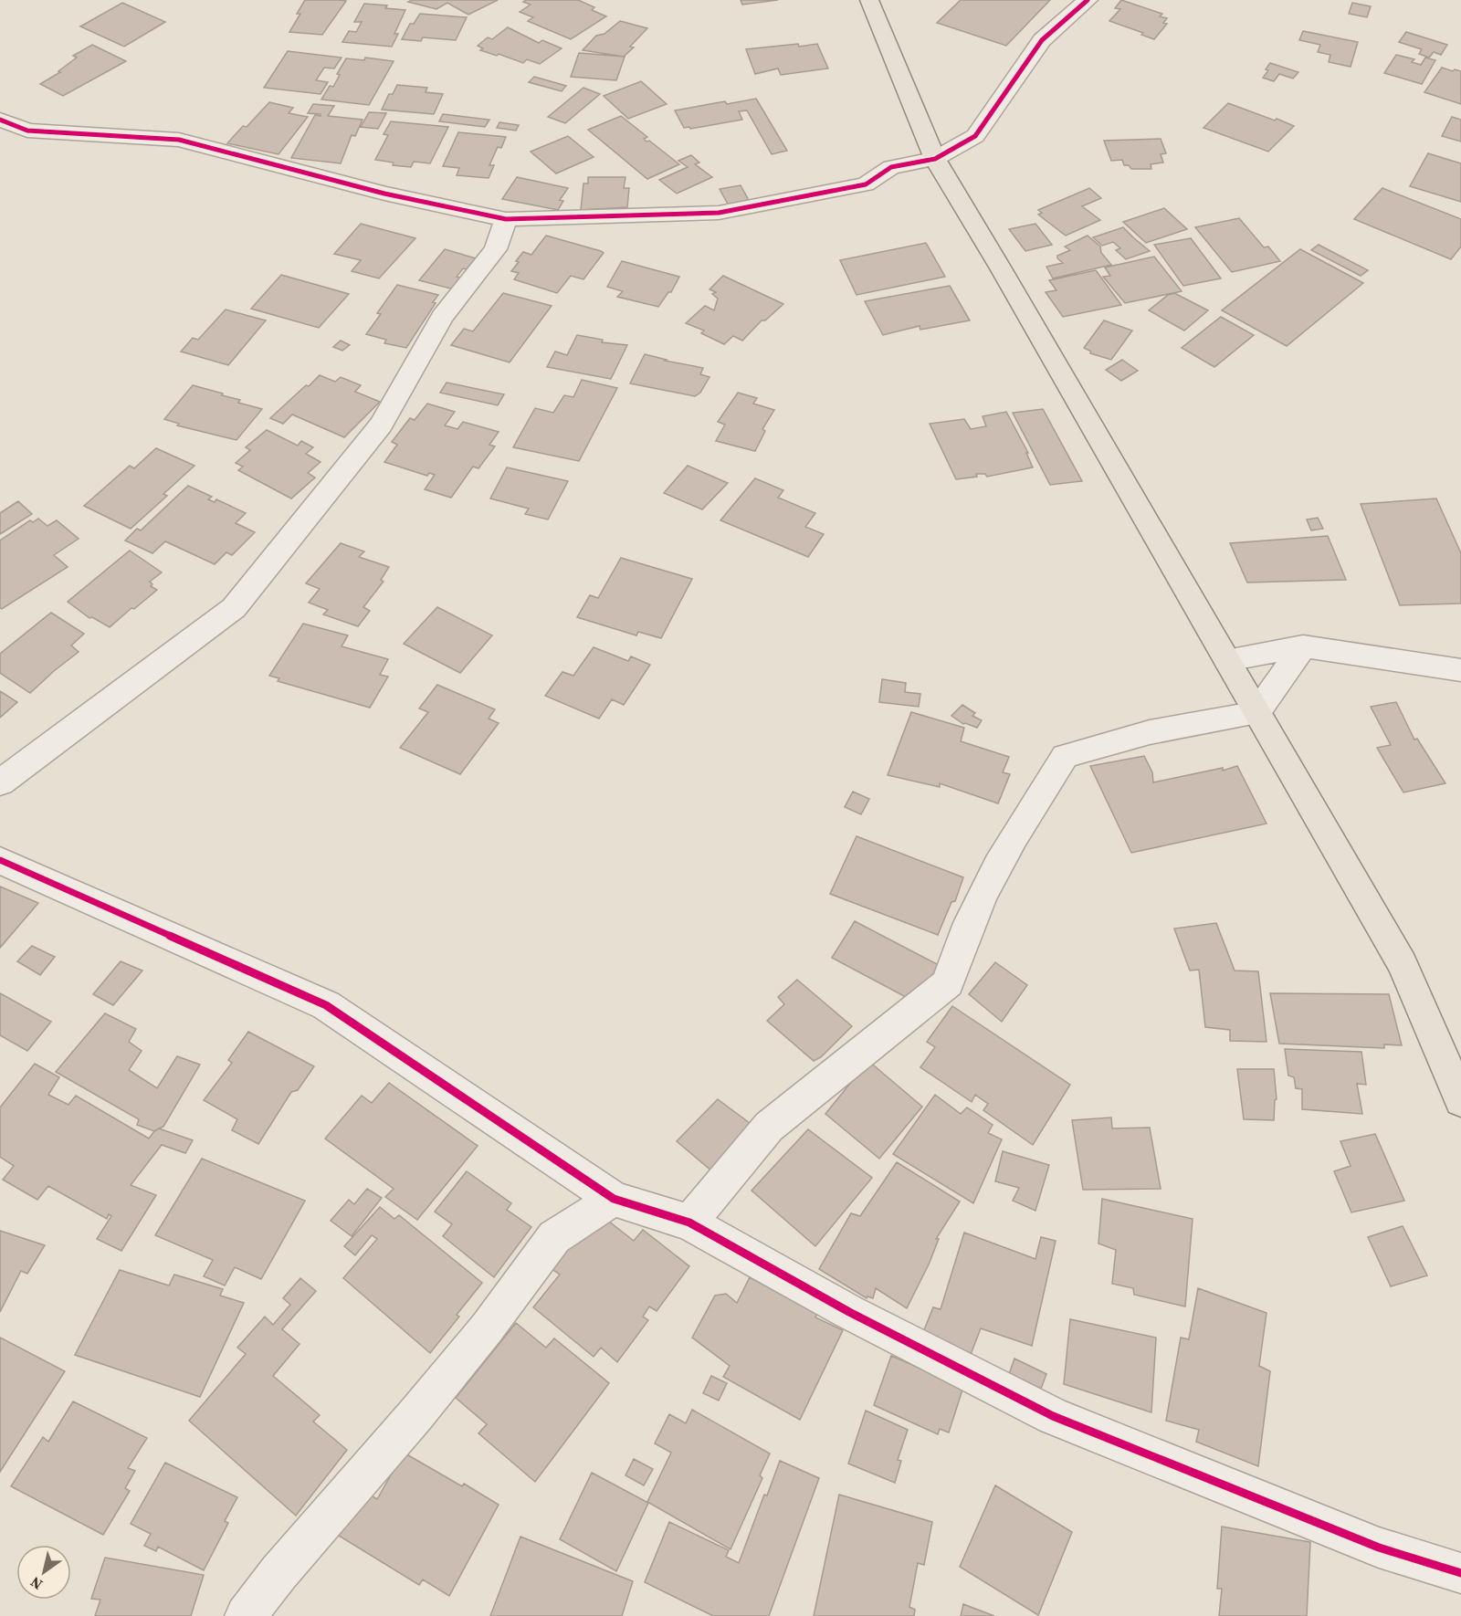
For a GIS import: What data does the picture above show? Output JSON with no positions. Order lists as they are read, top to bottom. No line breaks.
{"north":"bottom left"}
